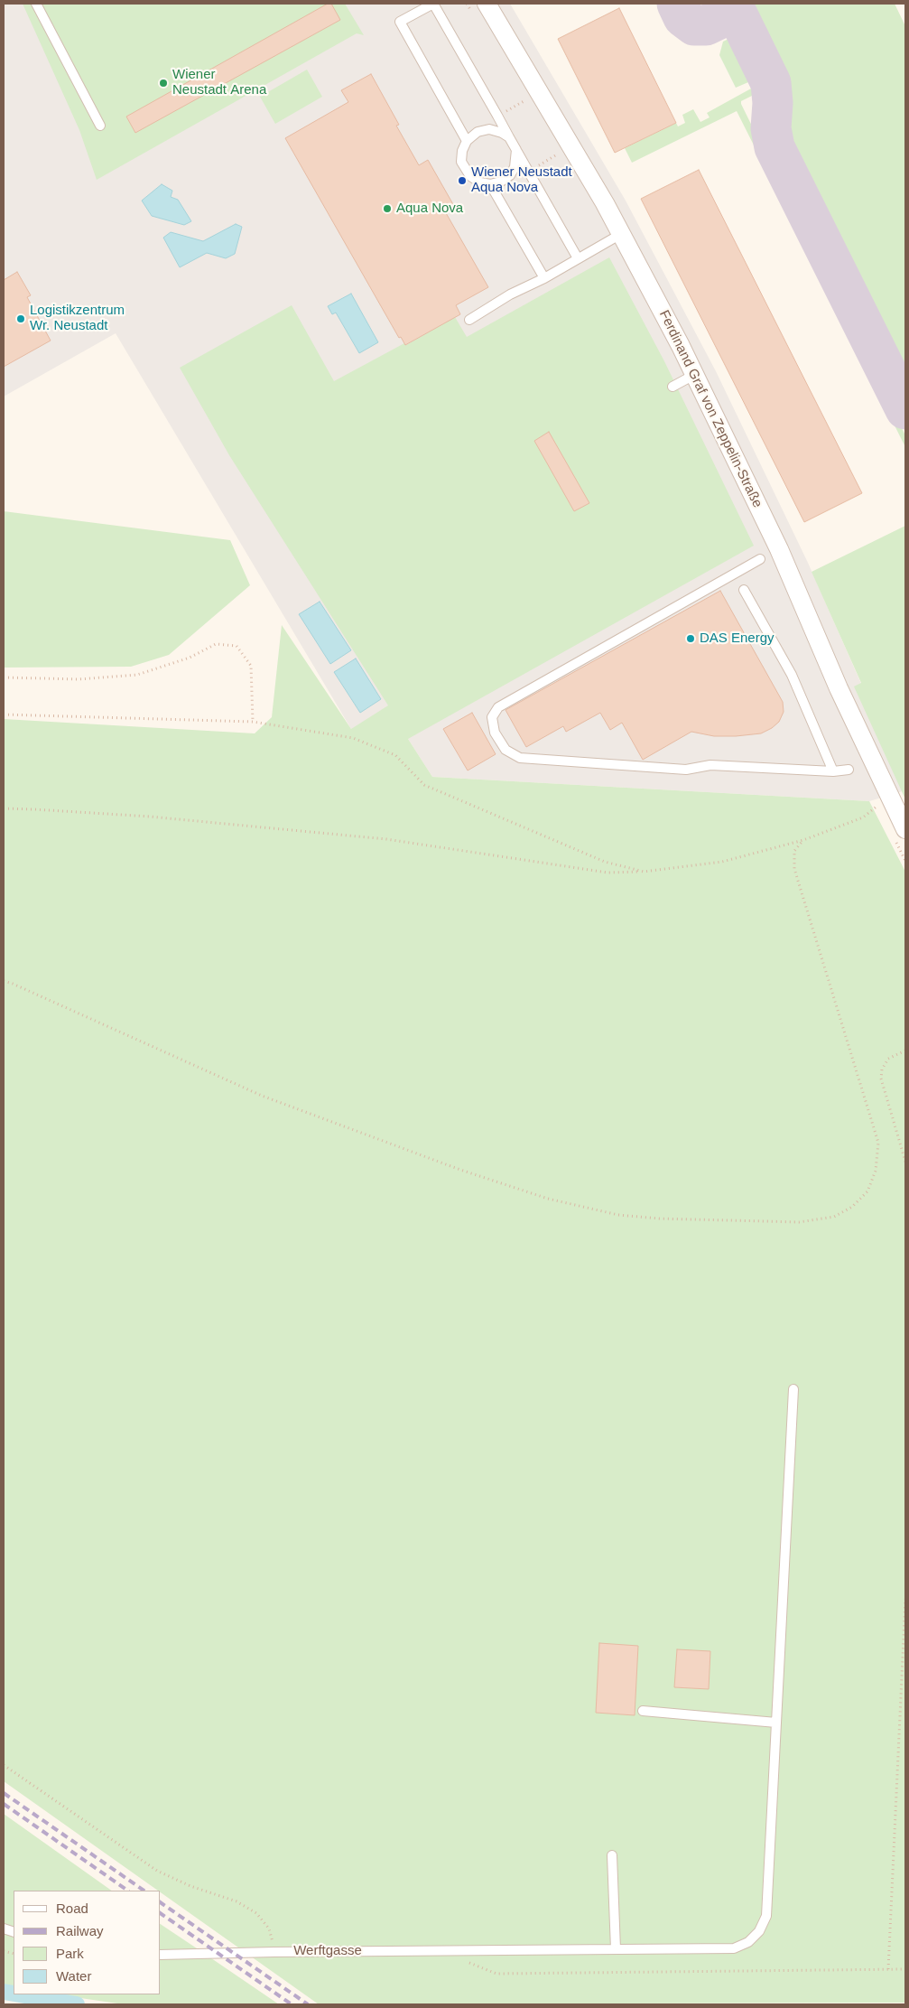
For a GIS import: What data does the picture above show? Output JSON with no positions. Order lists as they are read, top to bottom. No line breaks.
{"streets":{"street":["Ferdinand Graf von Zeppelin-Straße"],"lane":["Werftgasse"]},"places":["Wiener Neustadt Arena","Wiener Neustadt Aqua Nova","Aqua Nova","Logistikzentrum Wr. Neustadt","DAS Energy"],"legend":["Road","Railway","Park","Water"]}
